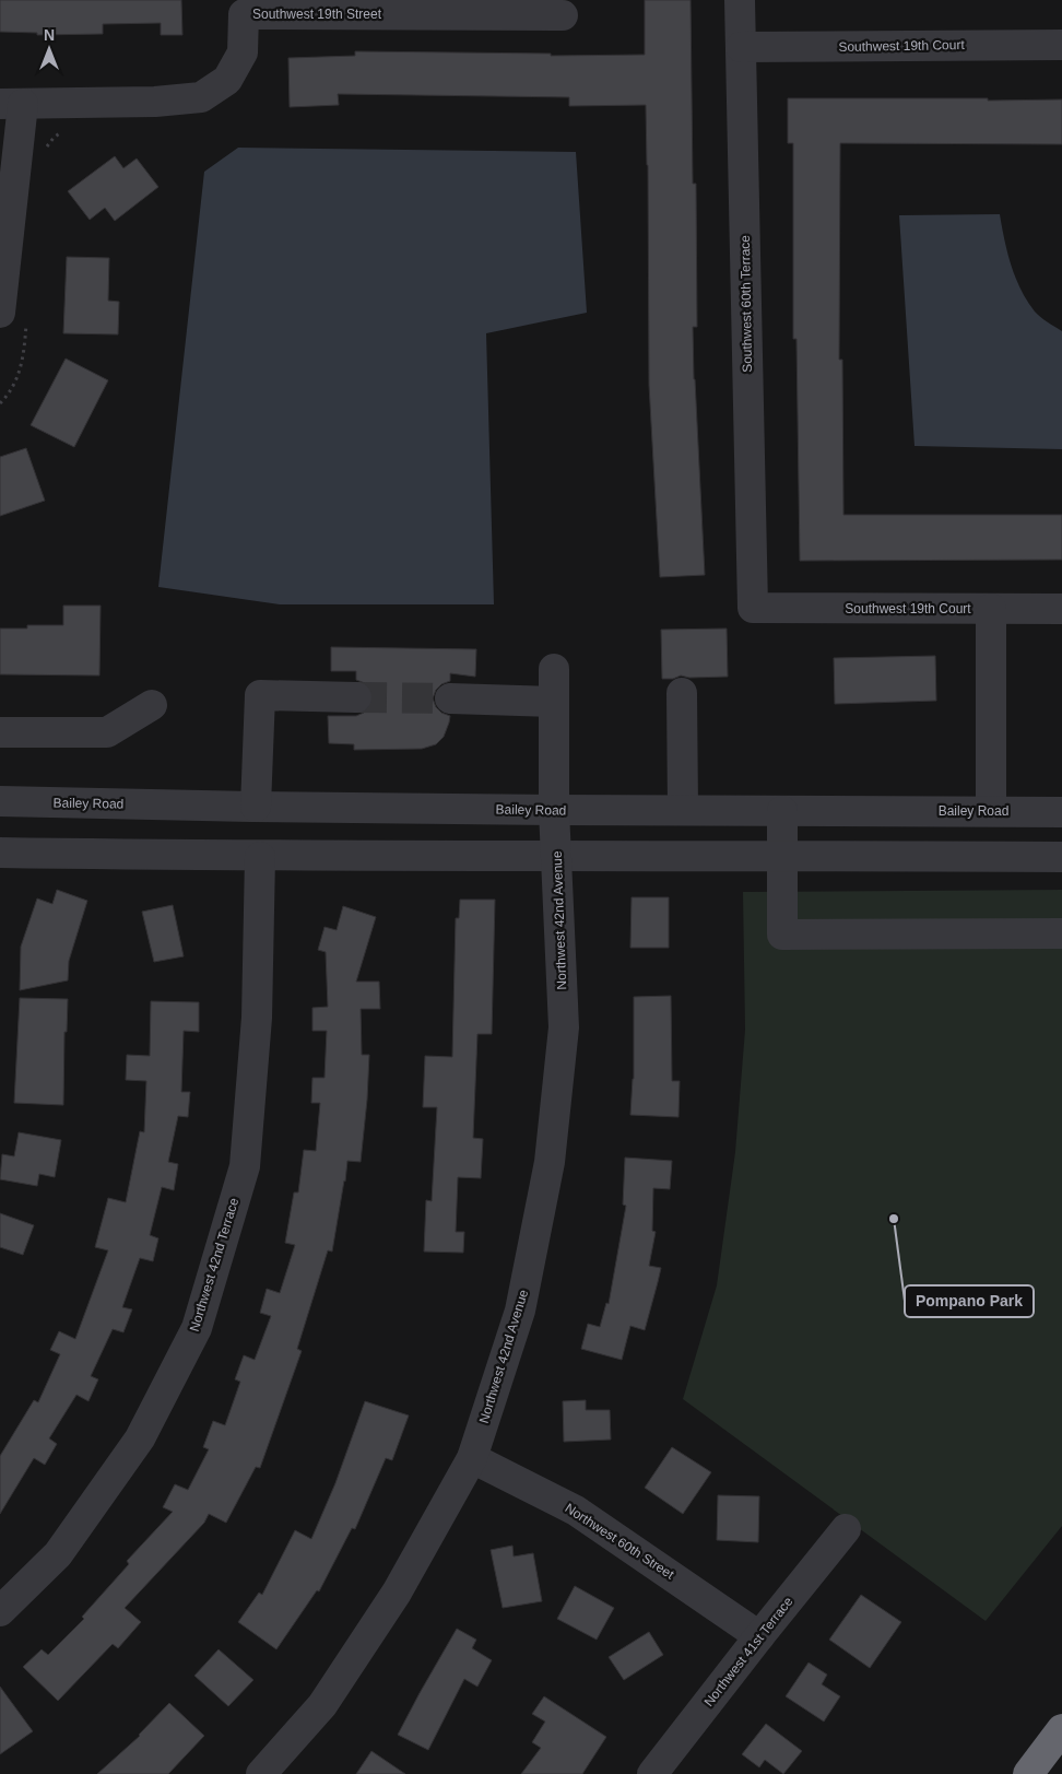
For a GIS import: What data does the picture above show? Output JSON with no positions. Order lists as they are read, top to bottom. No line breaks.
{"streets":{"street":["Southwest 19th Street","Southwest 19th Court","Southwest 60th Terrace","Bailey Road","Northwest 42nd Avenue","Northwest 42nd Terrace","Northwest 60th Street","Northwest 41st Terrace"]},"crossings":[["Southwest 19th Court","Southwest 60th Terrace"],["Bailey Road","Northwest 42nd Avenue"],["Northwest 42nd Avenue","Northwest 60th Street"],["Northwest 60th Street","Northwest 41st Terrace"]],"places":["Pompano Park"],"north":"top"}
